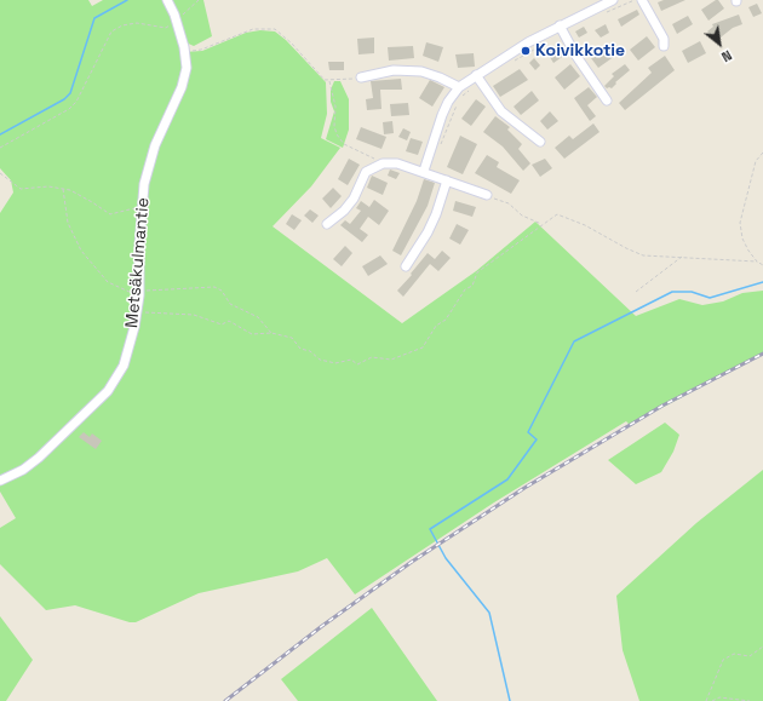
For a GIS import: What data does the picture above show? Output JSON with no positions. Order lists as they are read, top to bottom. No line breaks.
{"streets":{"street":["Metsäkulmantie"]},"places":["Koivikkotie"],"north":"bottom right"}
